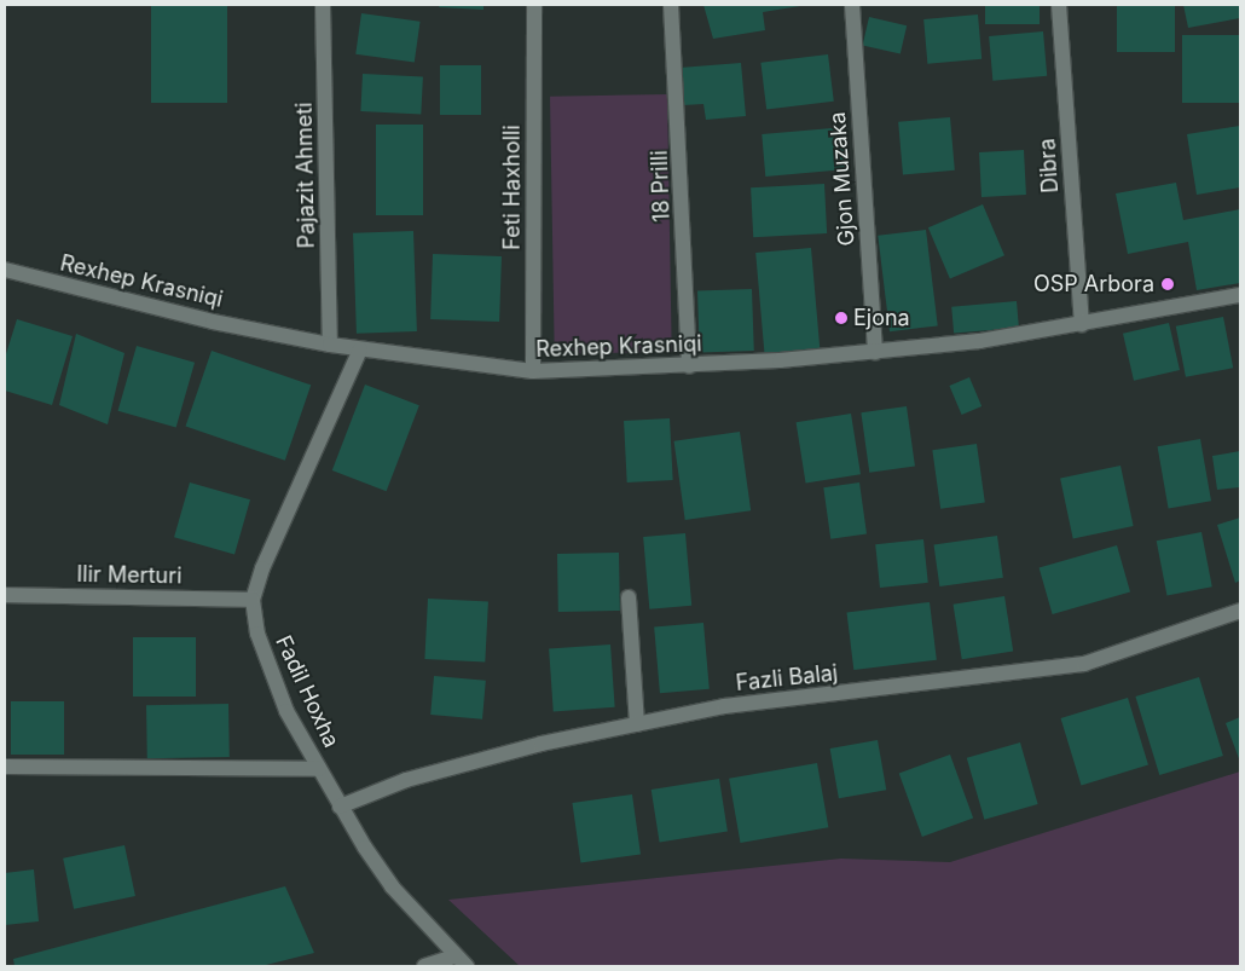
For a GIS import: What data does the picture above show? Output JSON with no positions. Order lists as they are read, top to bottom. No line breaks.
{"streets":{"street":["Dibra","Pajazit Ahmeti","Gjon Muzaka","18 Prilli","Feti Haxholli","Rexhep Krasniqi","Ilir Merturi","Fazli Balaj","Fadil Hoxha"]},"crossings":[["Dibra","Rexhep Krasniqi"],["Pajazit Ahmeti","Rexhep Krasniqi"],["Gjon Muzaka","Rexhep Krasniqi"],["18 Prilli","Rexhep Krasniqi"],["Feti Haxholli","Rexhep Krasniqi"],["Ilir Merturi","Fadil Hoxha"],["Fazli Balaj","Fadil Hoxha"]],"places":["OSP Arbora","Ejona"]}
